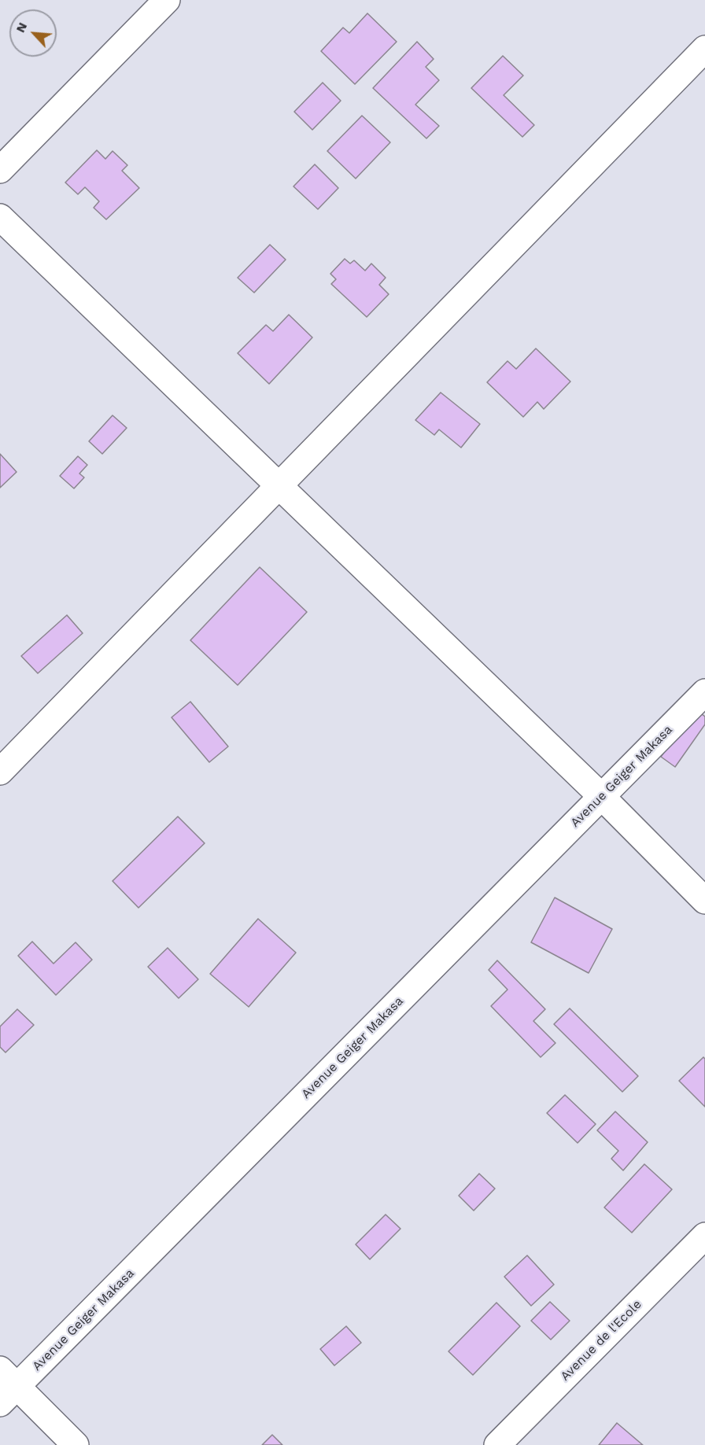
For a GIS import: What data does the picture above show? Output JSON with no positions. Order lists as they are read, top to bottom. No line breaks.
{"streets":{"street":["Avenue Geiger Makasa","Avenue de l'Ecole"]},"north":"top left"}
